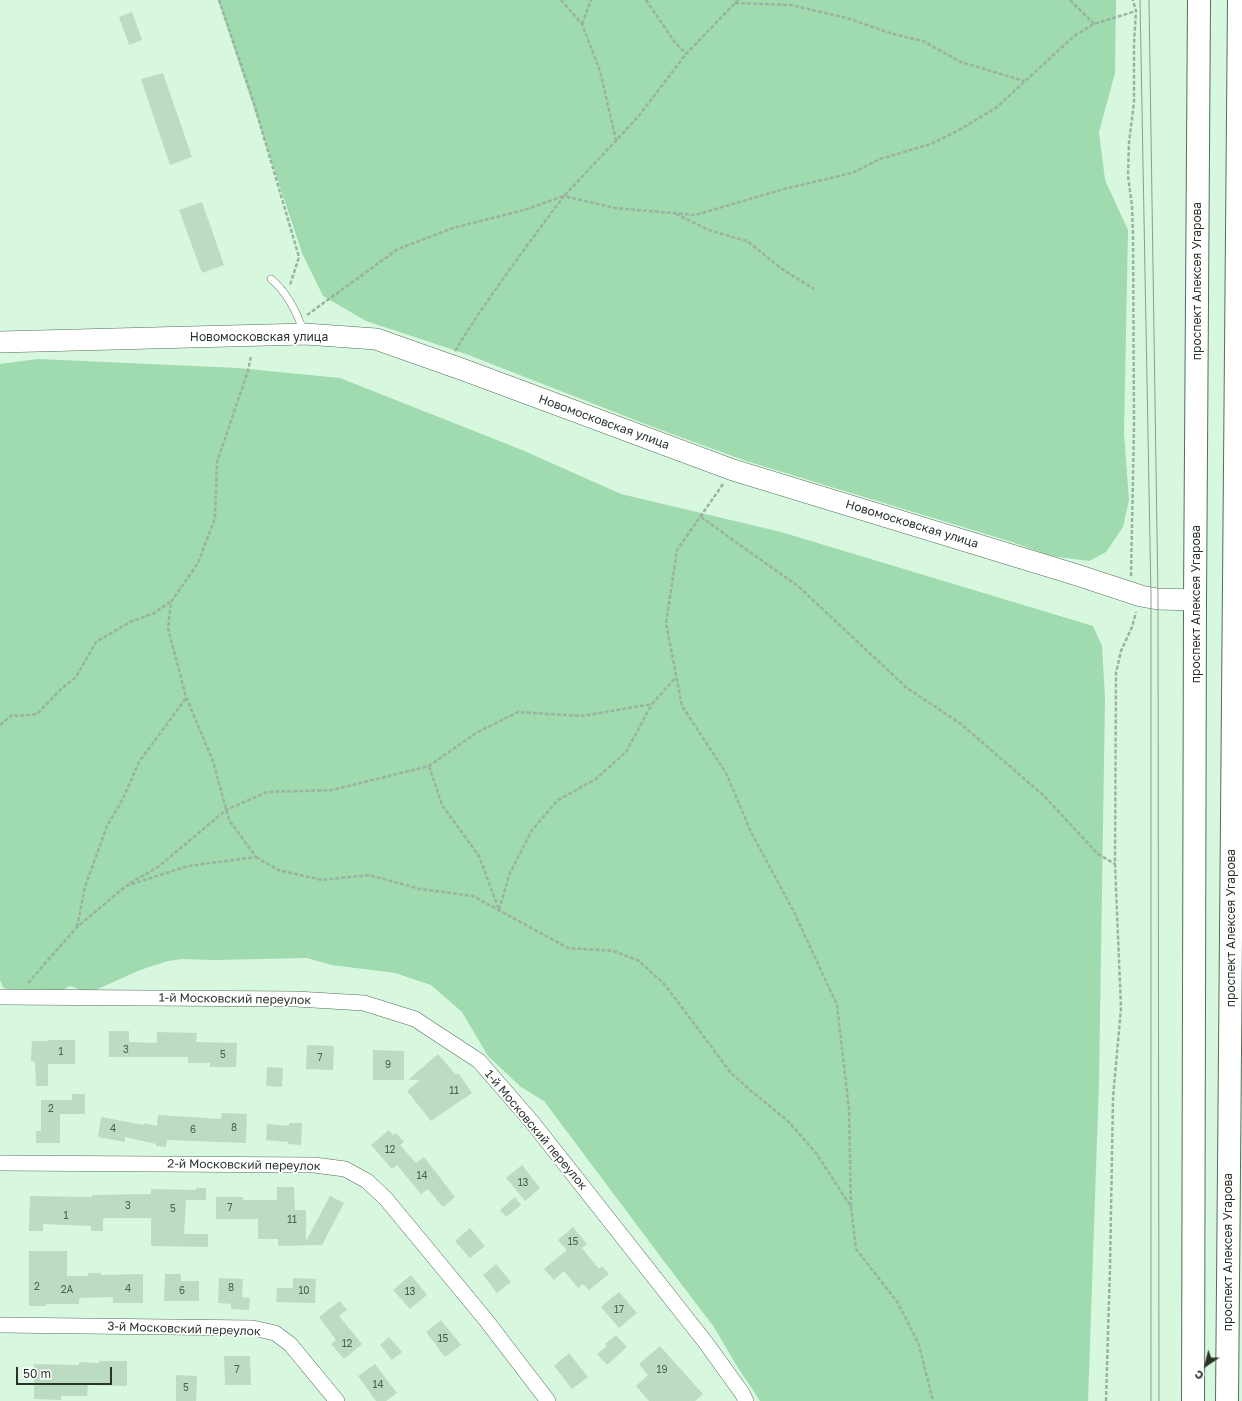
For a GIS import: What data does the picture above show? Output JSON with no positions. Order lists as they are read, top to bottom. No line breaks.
{"streets":{"main road":["проспект Алексея Угарова"],"street":["Новомосковская улица","1-й Московский переулок","2-й Московский переулок","3-й Московский переулок"]},"crossings":[["проспект Алексея Угарова","Новомосковская улица"]],"house_numbers":["3","1","5","7","9","11","2","8","4","6","12","14","13","3","7","5","1","11","15","2","8","4","2А","6","10","13","17","15","12","7","19","14","5"],"scale_bar":"50 m","north":"bottom left"}
